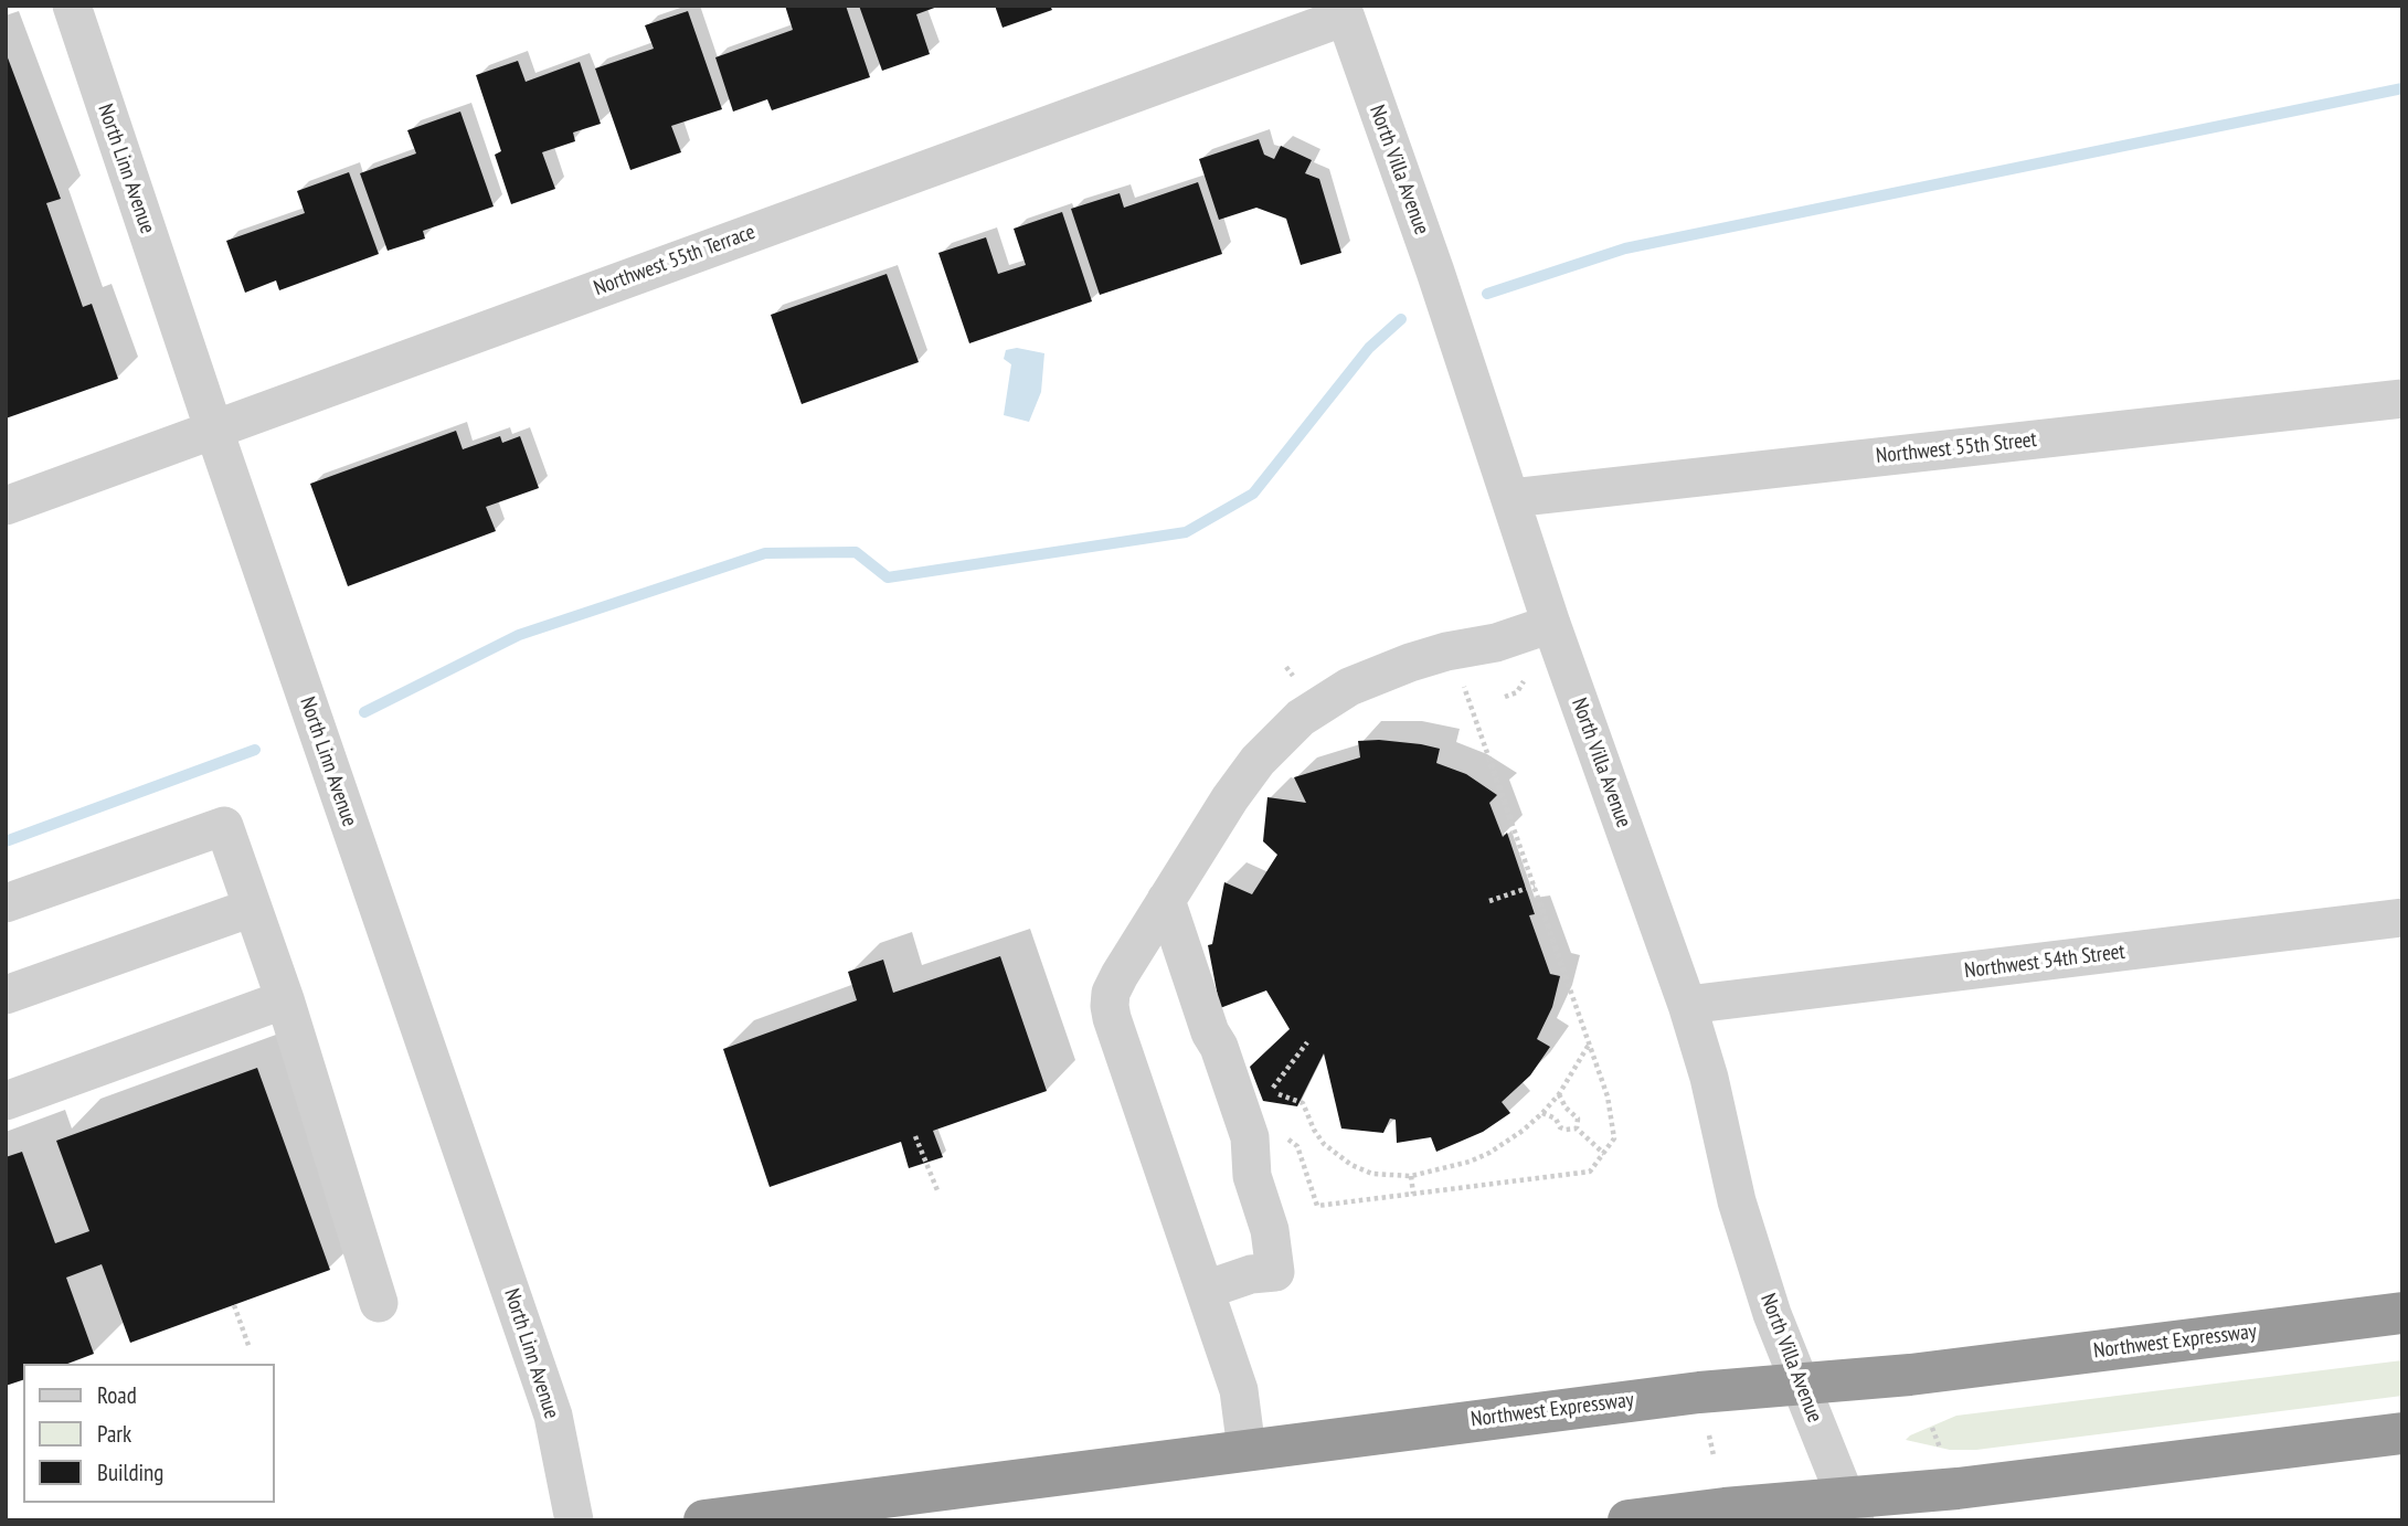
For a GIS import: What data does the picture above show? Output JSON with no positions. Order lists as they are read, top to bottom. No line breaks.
{"streets":{"highway":["Northwest Expressway"],"street":["North Linn Avenue","North Villa Avenue","Northwest 55th Terrace","Northwest 55th Street","Northwest 54th Street"]},"crossings":[["North Linn Avenue","Northwest 55th Terrace"],["North Villa Avenue","Northwest 55th Terrace"],["North Villa Avenue","Northwest 55th Street"],["North Villa Avenue","Northwest 54th Street"],["North Villa Avenue","Northwest Expressway"]],"legend":["Road","Park","Building"]}
